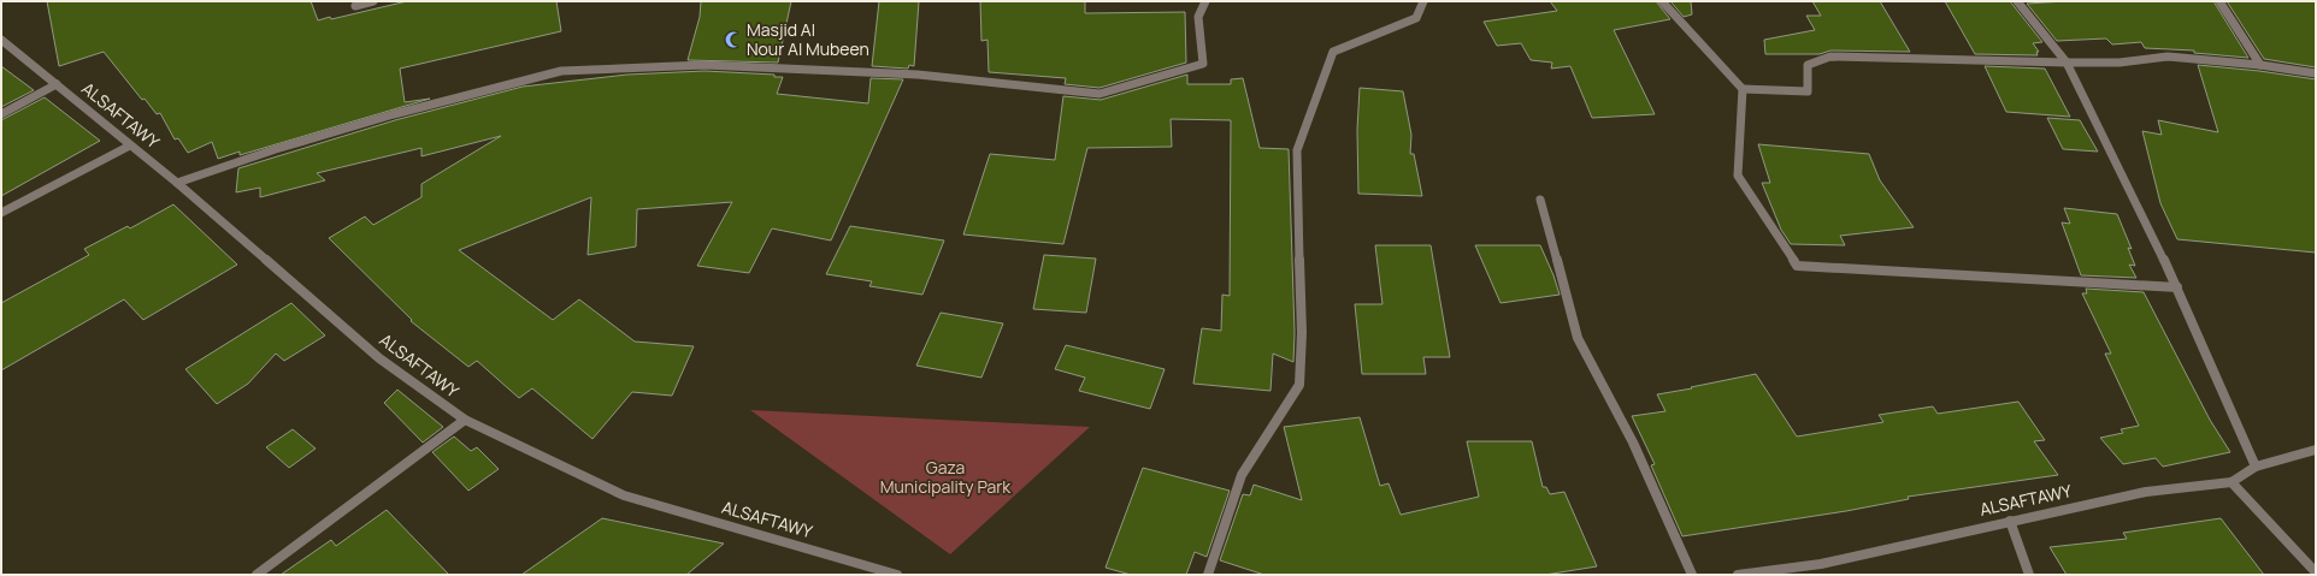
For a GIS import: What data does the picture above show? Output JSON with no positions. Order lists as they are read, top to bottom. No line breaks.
{"streets":{"street":["ALSAFTAWY"]},"parks":["Gaza Municipality Park"],"places":{"mosque":["Masjid Al Nour Al Mubeen"]}}
